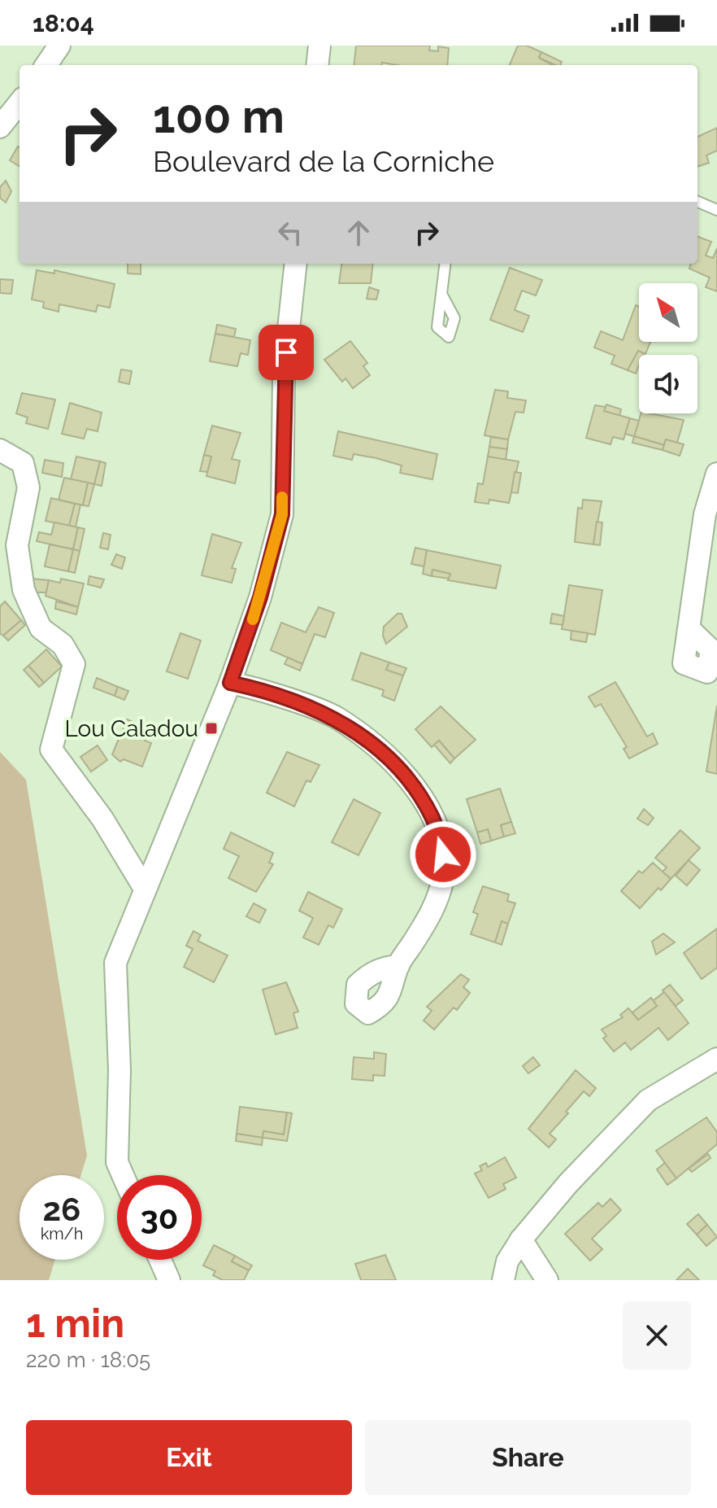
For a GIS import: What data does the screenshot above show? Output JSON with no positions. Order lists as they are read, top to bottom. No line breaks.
{"places":{"transit":["Lou Caladou"]},"north":"top left","page":{"status":"18:04","turn":["100 m","Boulevard de la Corniche"],"speed":"26 km/h","limit":"30","heading":["1 min","220 m · 18:05"],"buttons":["Exit","Share"]}}
